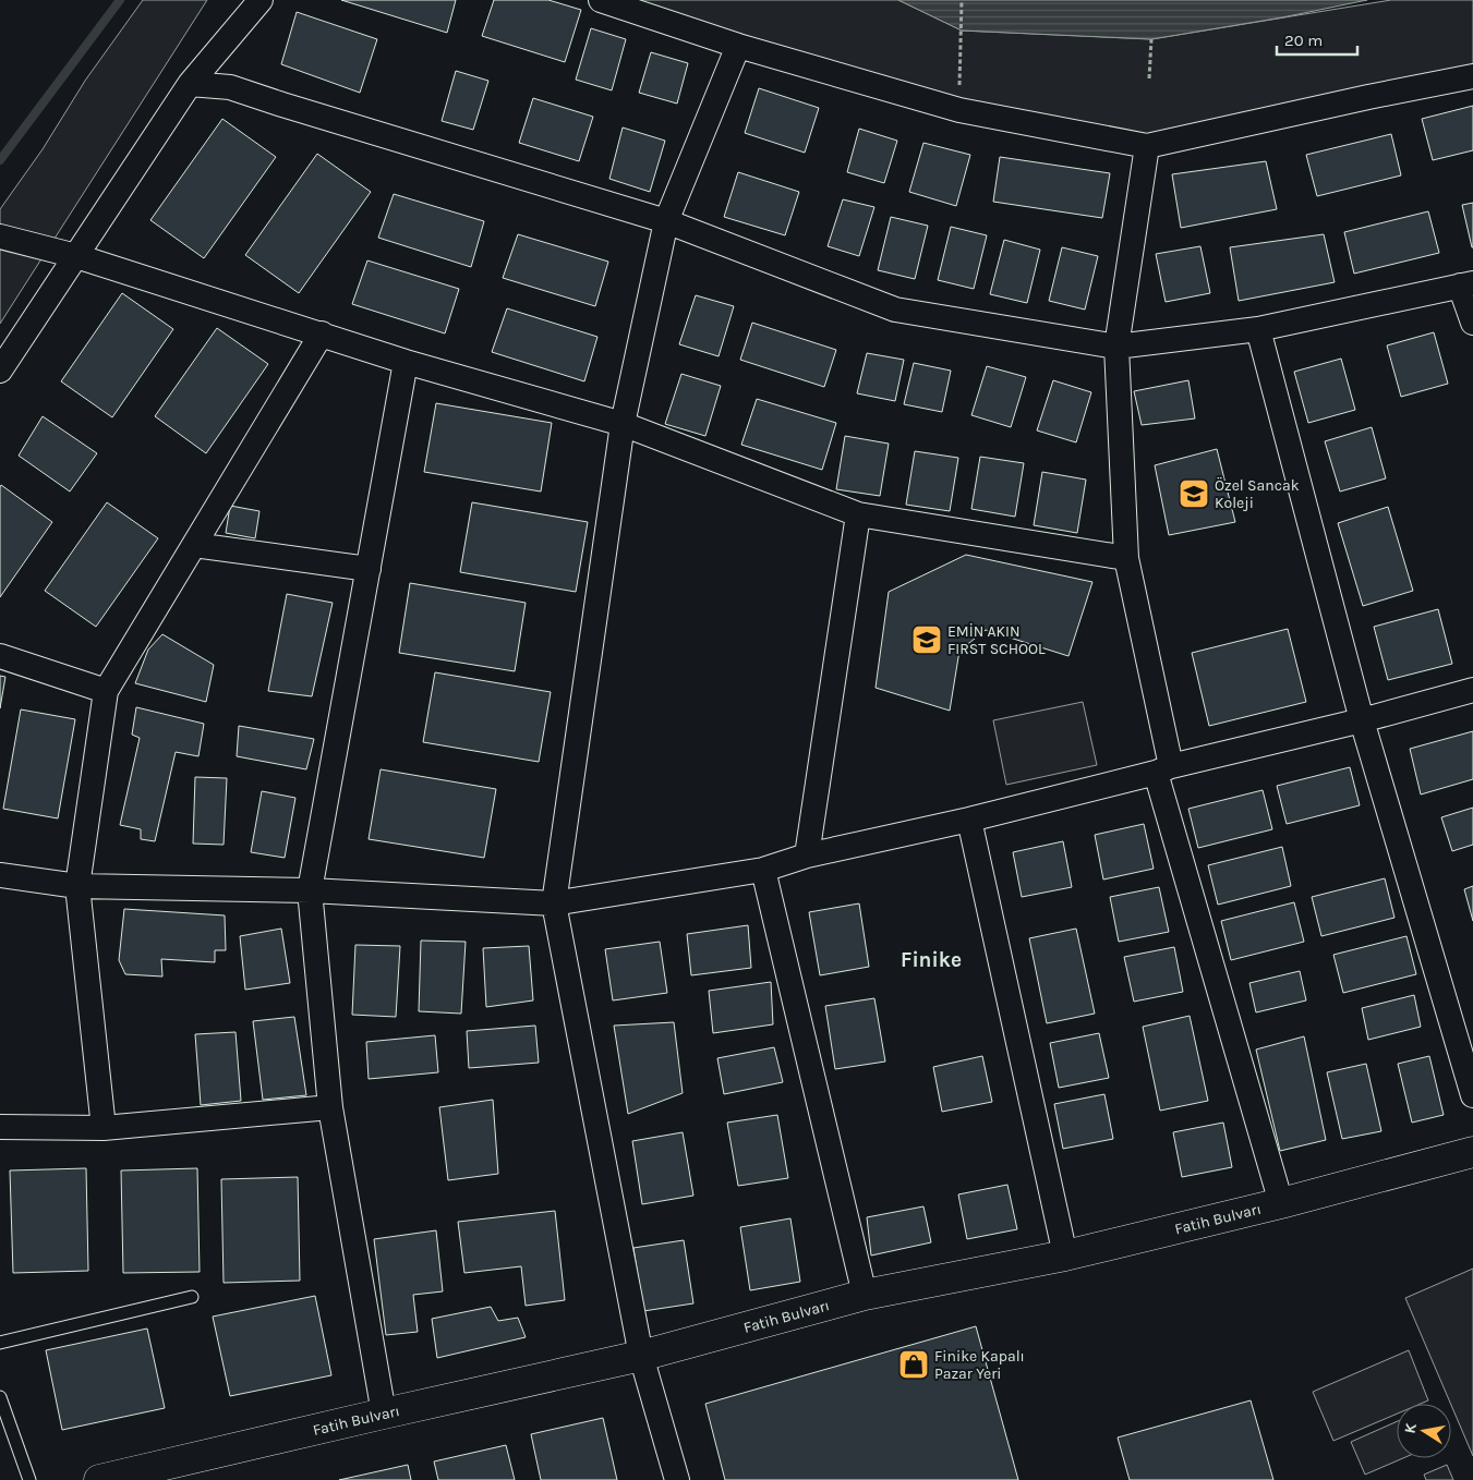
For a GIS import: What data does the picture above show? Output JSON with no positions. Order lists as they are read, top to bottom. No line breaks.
{"streets":{"street":["Fatih Bulvarı"]},"districts":["Finike"],"places":{"school or university":["Özel Sancak Koleji","EMİN AKIN FIRST SCHOOL"],"shop":["Finike Kapalı Pazar Yeri"]},"scale_bar":"20 m","north":"left"}
